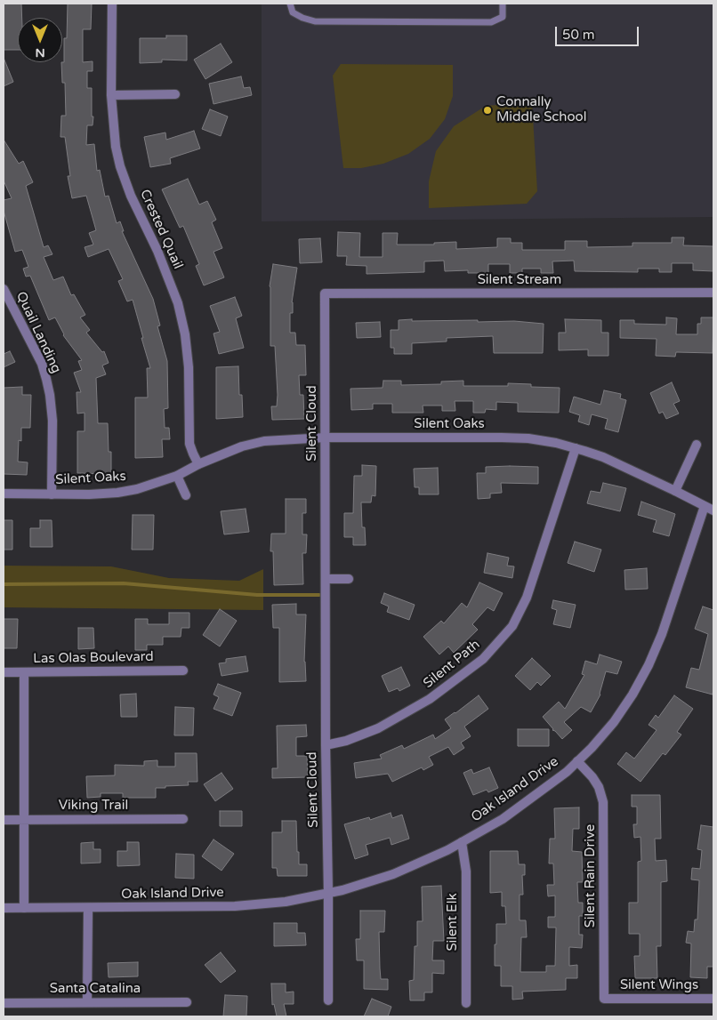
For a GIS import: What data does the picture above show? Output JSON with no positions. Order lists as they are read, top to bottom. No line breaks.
{"streets":{"street":["Crested Quail","Silent Stream","Quail Landing","Silent Cloud","Silent Oaks","Las Olas Boulevard","Silent Path","Oak Island Drive","Viking Trail","Silent Rain Drive","Silent Elk","Silent Wings","Santa Catalina"]},"crossings":[["Crested Quail","Silent Oaks"],["Silent Stream","Silent Cloud"],["Quail Landing","Silent Oaks"],["Silent Cloud","Silent Oaks"],["Silent Cloud","Silent Path"],["Silent Cloud","Oak Island Drive"],["Silent Oaks","Silent Path"],["Silent Oaks","Oak Island Drive"],["Oak Island Drive","Silent Rain Drive"],["Oak Island Drive","Silent Elk"],["Silent Rain Drive","Silent Wings"]],"places":["Connally Middle School"],"scale_bar":"50 m","north":"bottom"}
